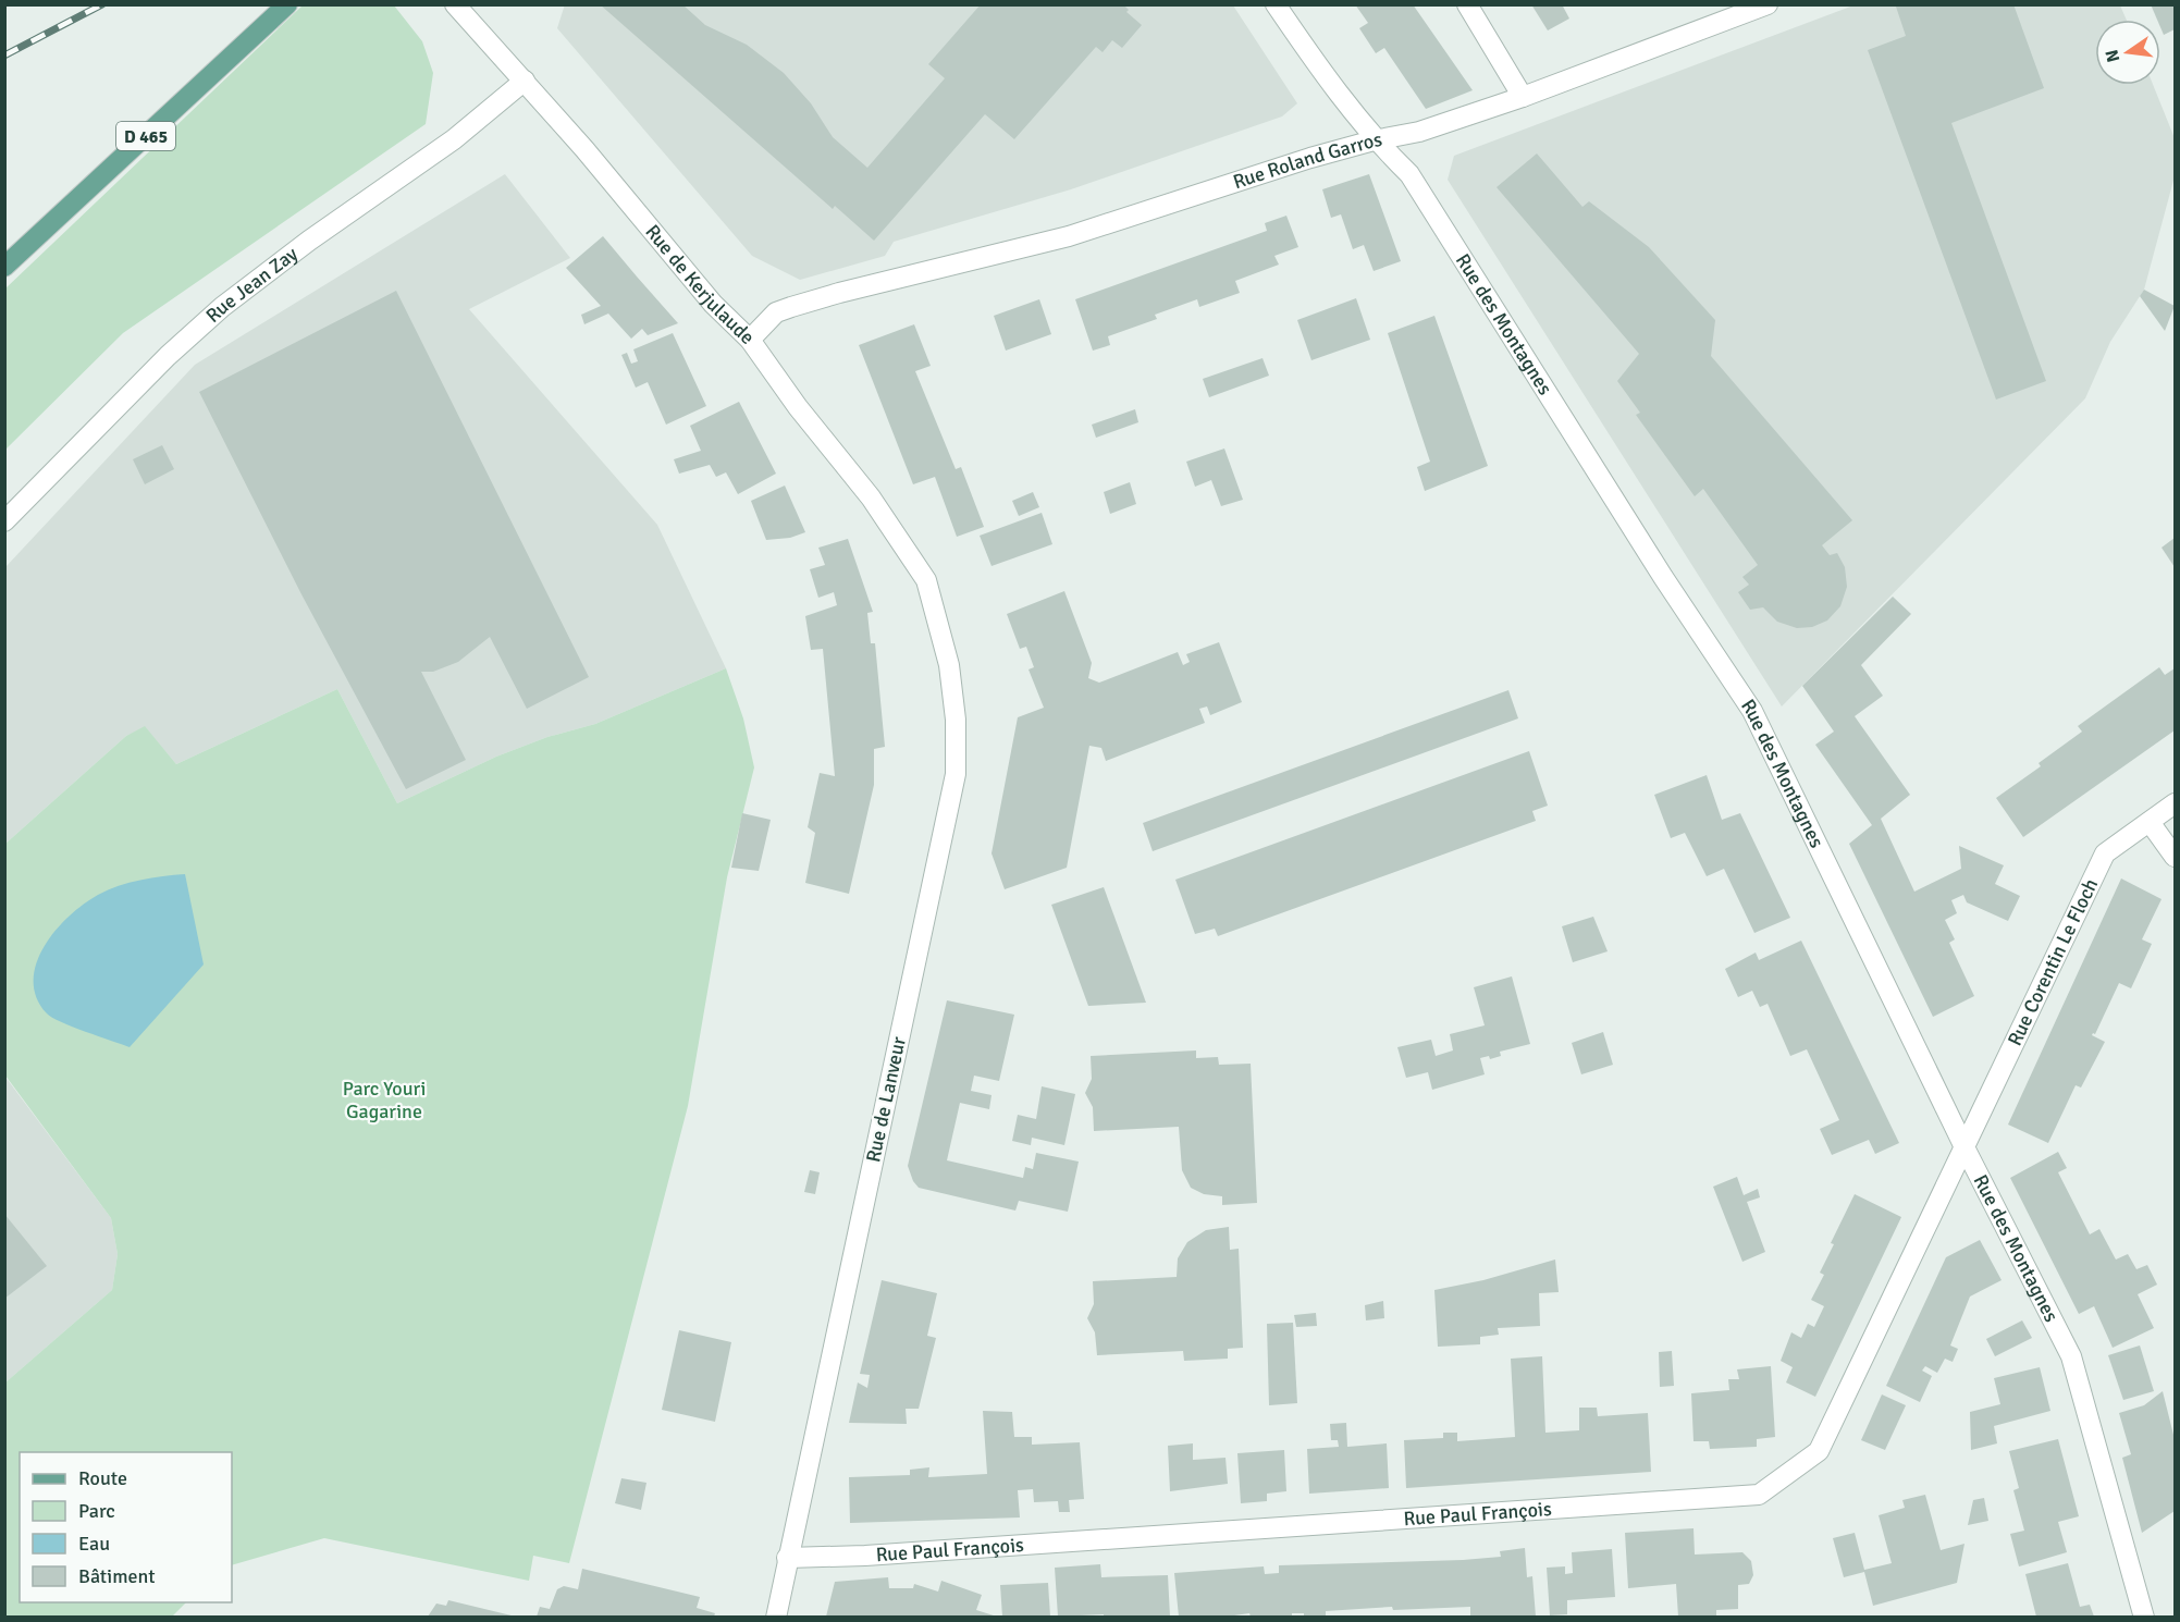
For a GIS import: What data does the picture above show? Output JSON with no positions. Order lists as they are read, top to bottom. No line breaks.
{"streets":{"main road":["D 465"],"street":["Rue Roland Garros","Rue de Kerjulaude","Rue Jean Zay","Rue des Montagnes","Rue Corentin Le Floch","Rue de Lanveur","Rue Paul François"]},"crossings":[["Rue Roland Garros","Rue de Kerjulaude"],["Rue Roland Garros","Rue des Montagnes"],["Rue de Kerjulaude","Rue Jean Zay"],["Rue de Kerjulaude","Rue de Lanveur"],["Rue des Montagnes","Rue Corentin Le Floch"],["Rue des Montagnes","Rue Paul François"],["Rue Corentin Le Floch","Rue Paul François"],["Rue de Lanveur","Rue Paul François"]],"parks":["Parc Youri Gagarine"],"legend":["Route","Parc","Eau","Bâtiment"],"north":"left"}
